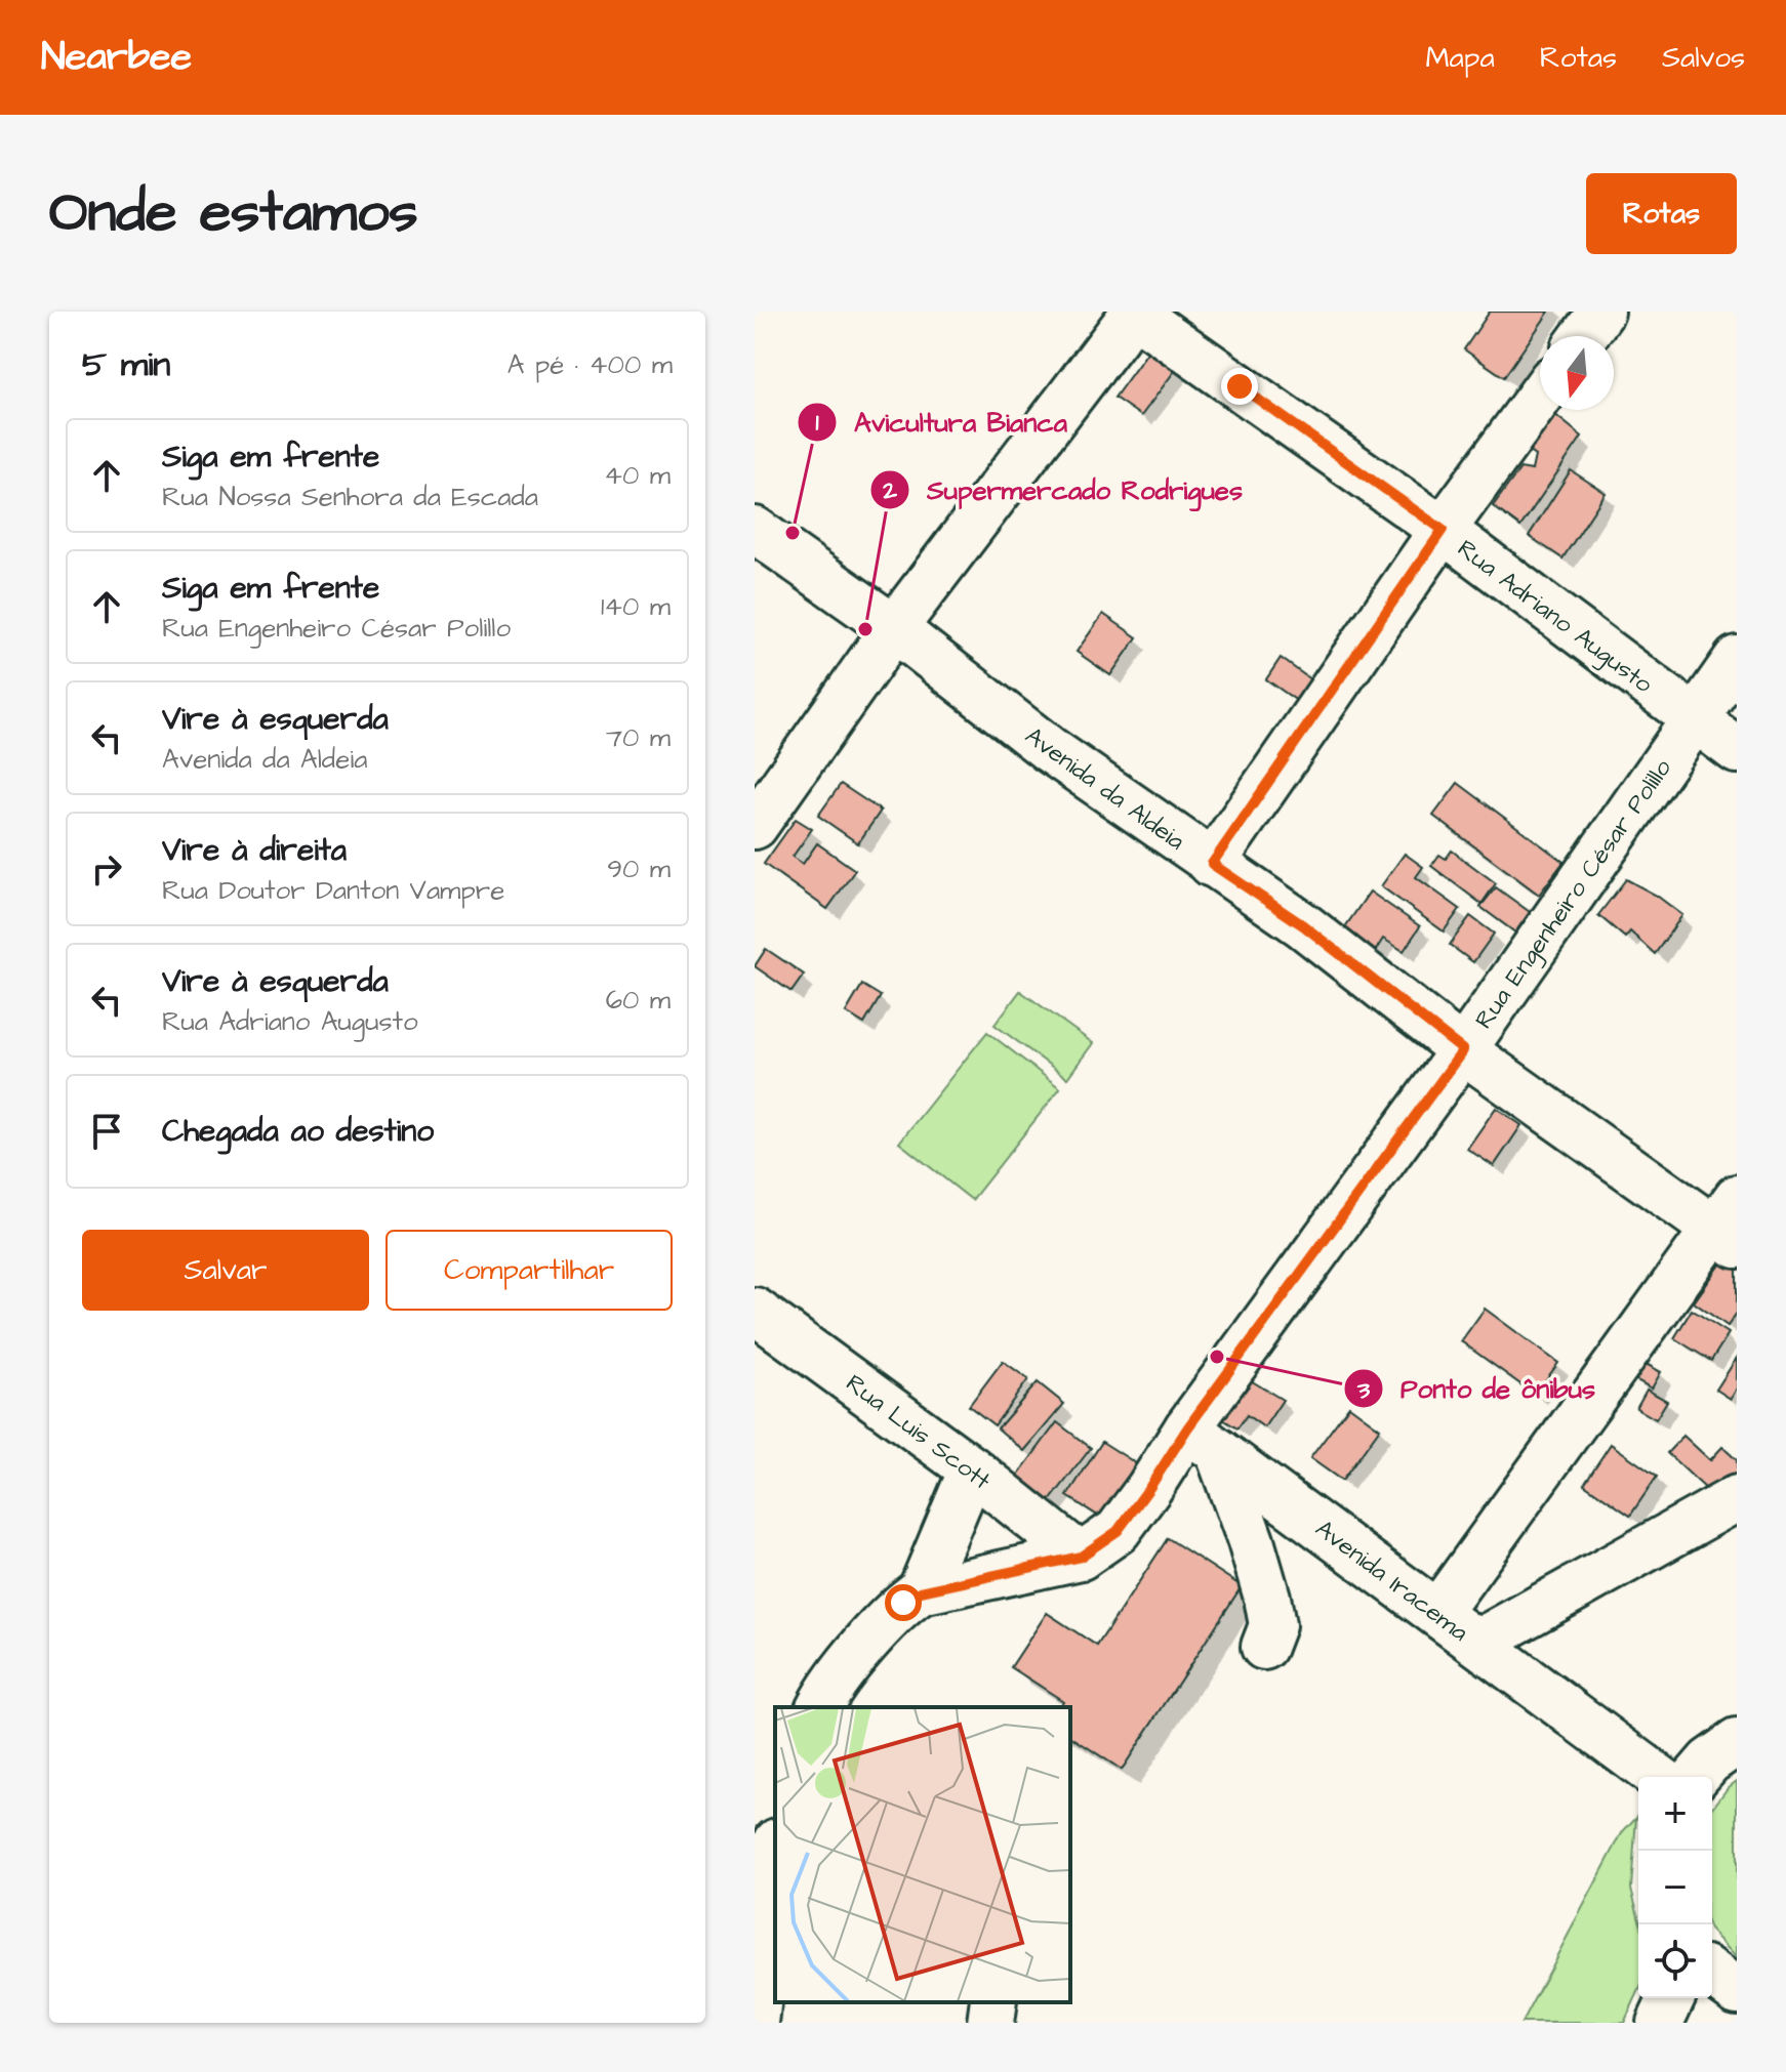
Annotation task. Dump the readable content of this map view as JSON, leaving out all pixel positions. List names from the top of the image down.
{
  "streets": {
    "street": [
      "Rua Adriano Augusto",
      "Avenida da Aldeia",
      "Rua Engenheiro César Polillo",
      "Rua Luis Scott",
      "Avenida Iracema"
    ]
  },
  "crossings": [
    ["Rua Adriano Augusto", "Rua Engenheiro César Polillo"],
    ["Avenida da Aldeia", "Rua Engenheiro César Polillo"],
    ["Rua Engenheiro César Polillo", "Rua Luis Scott"],
    ["Rua Engenheiro César Polillo", "Avenida Iracema"]
  ],
  "places": ["Avicultura Bianca", "Supermercado Rodrigues", "Ponto de ônibus"],
  "north": "bottom",
  "page": {
    "header": "Nearbee",
    "nav": ["Mapa", "Rotas", "Salvos"],
    "title": "Onde estamos",
    "buttons": [
      "Rotas",
      ["Salvar", "Compartilhar"]
    ],
    "heading": ["5 min", "A pé · 400 m"],
    "list": [
      ["Siga em frente", "Rua Nossa Senhora da Escada", "40 m"],
      ["Siga em frente", "Rua Engenheiro César Polillo", "140 m"],
      ["Vire à esquerda", "Avenida da Aldeia", "70 m"],
      ["Vire à direita", "Rua Doutor Danton Vampre", "90 m"],
      ["Vire à esquerda", "Rua Adriano Augusto", "60 m"],
      "Chegada ao destino"
    ],
    "map_buttons": ["+", "−"]
  }
}
